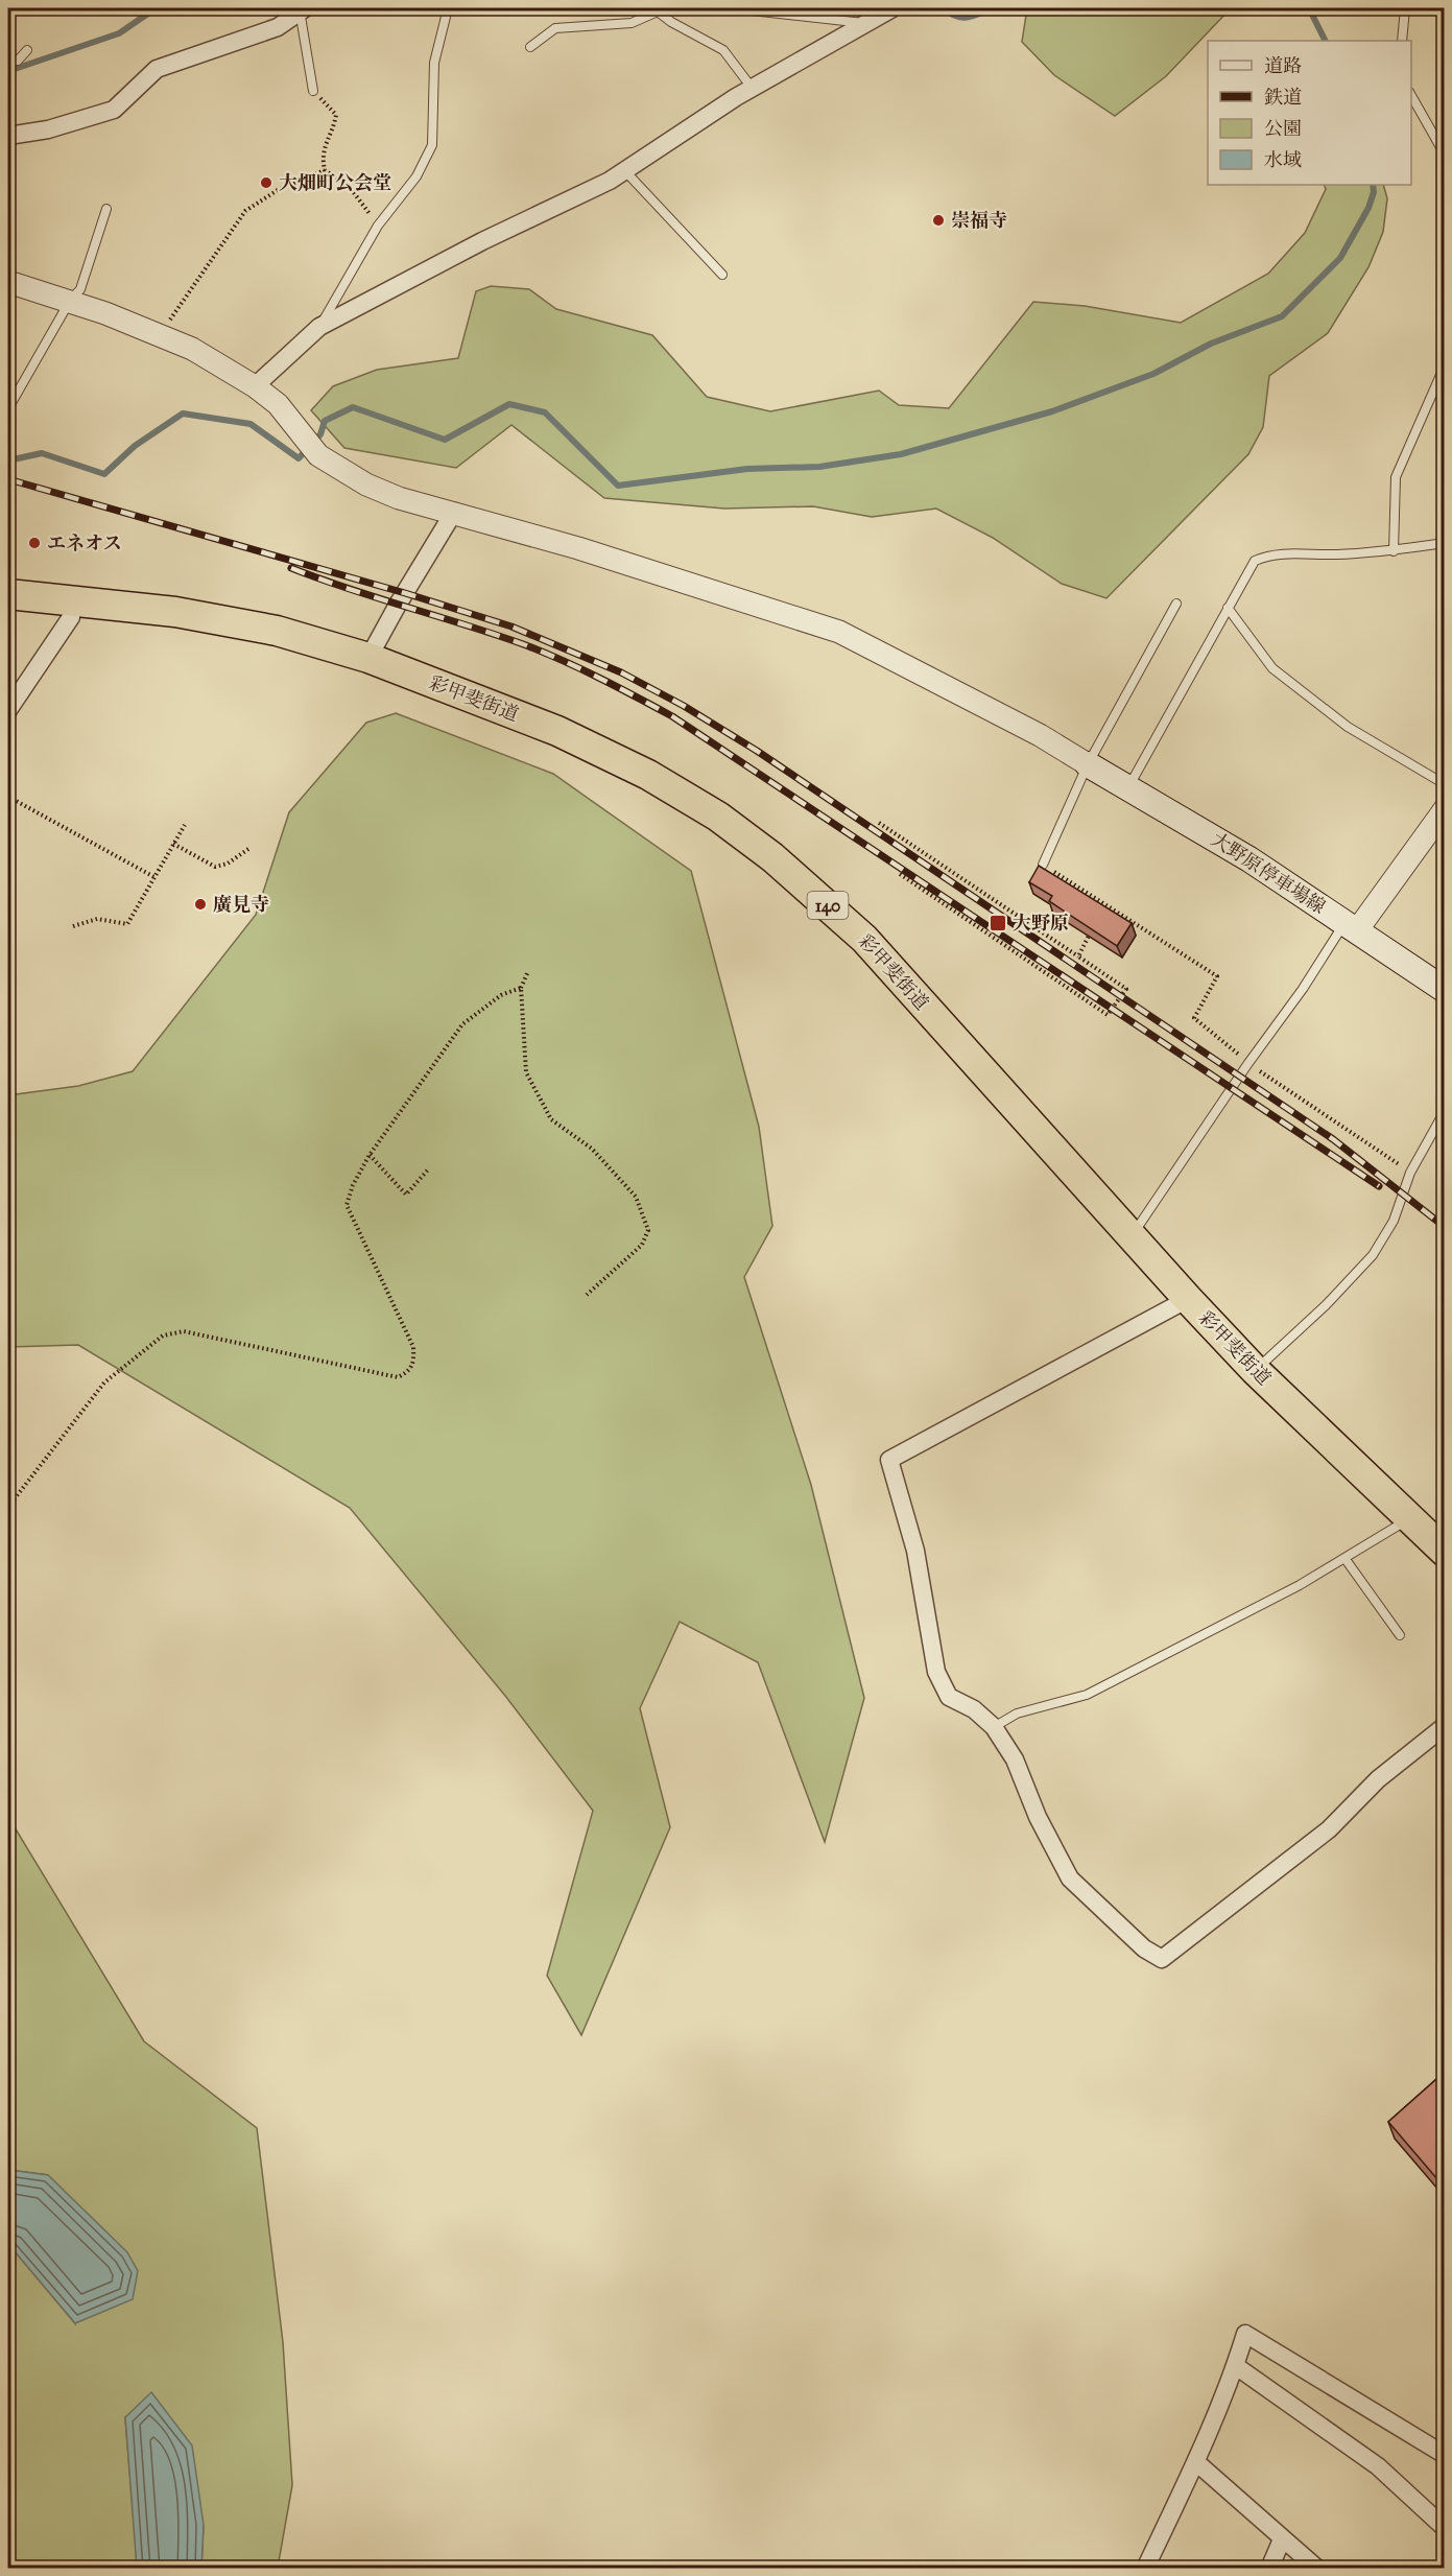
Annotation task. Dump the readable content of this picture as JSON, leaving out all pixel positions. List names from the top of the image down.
{
  "streets": {
    "highway": ["彩甲斐街道", "140"],
    "main road": ["大野原停車場線"]
  },
  "places": {
    "other": [
      "大畑町公会堂",
      "崇福寺",
      "エネオス",
      "廣見寺"
    ],
    "transit": ["大野原"]
  },
  "legend": [
    "道路",
    "鉄道",
    "公園",
    "水域"
  ]
}
